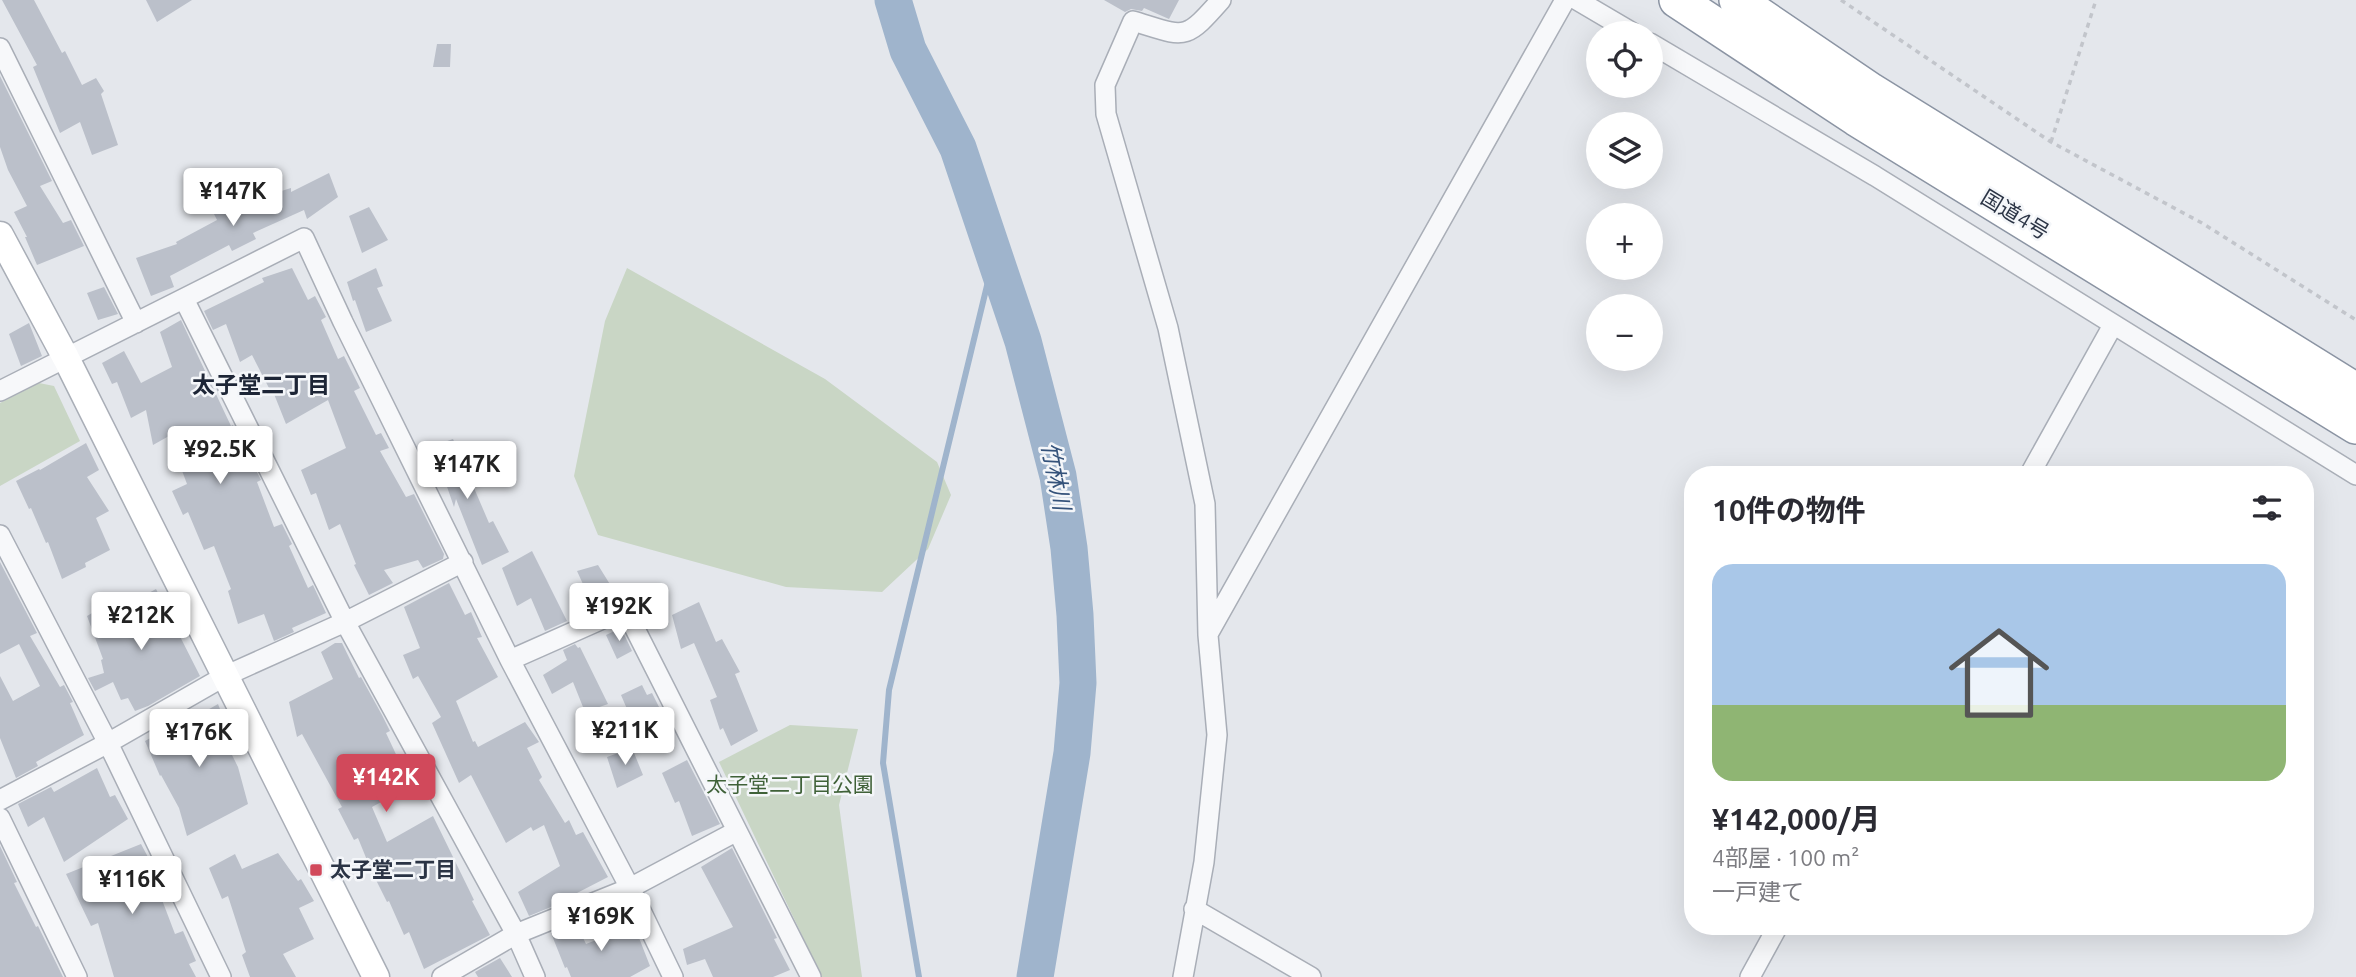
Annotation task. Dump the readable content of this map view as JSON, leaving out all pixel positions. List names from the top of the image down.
{
  "streets": {
    "highway": ["国道4号"]
  },
  "districts": ["太子堂二丁目"],
  "water": ["竹林川"],
  "parks": ["太子堂二丁目公園"],
  "places": {
    "transit": ["太子堂二丁目"]
  },
  "page": {
    "map_buttons": ["+", "−"],
    "price": [
      "¥147K",
      "¥92.5K",
      "¥147K",
      "¥192K",
      "¥212K",
      "¥211K",
      "¥176K",
      "¥142K",
      "¥116K",
      "¥169K"
    ],
    "heading": "10件の物件",
    "list": [
      {
        "name": "¥142,000/月",
        "note": "4部屋 · 100 m² · 一戸建て"
      }
    ]
  }
}
